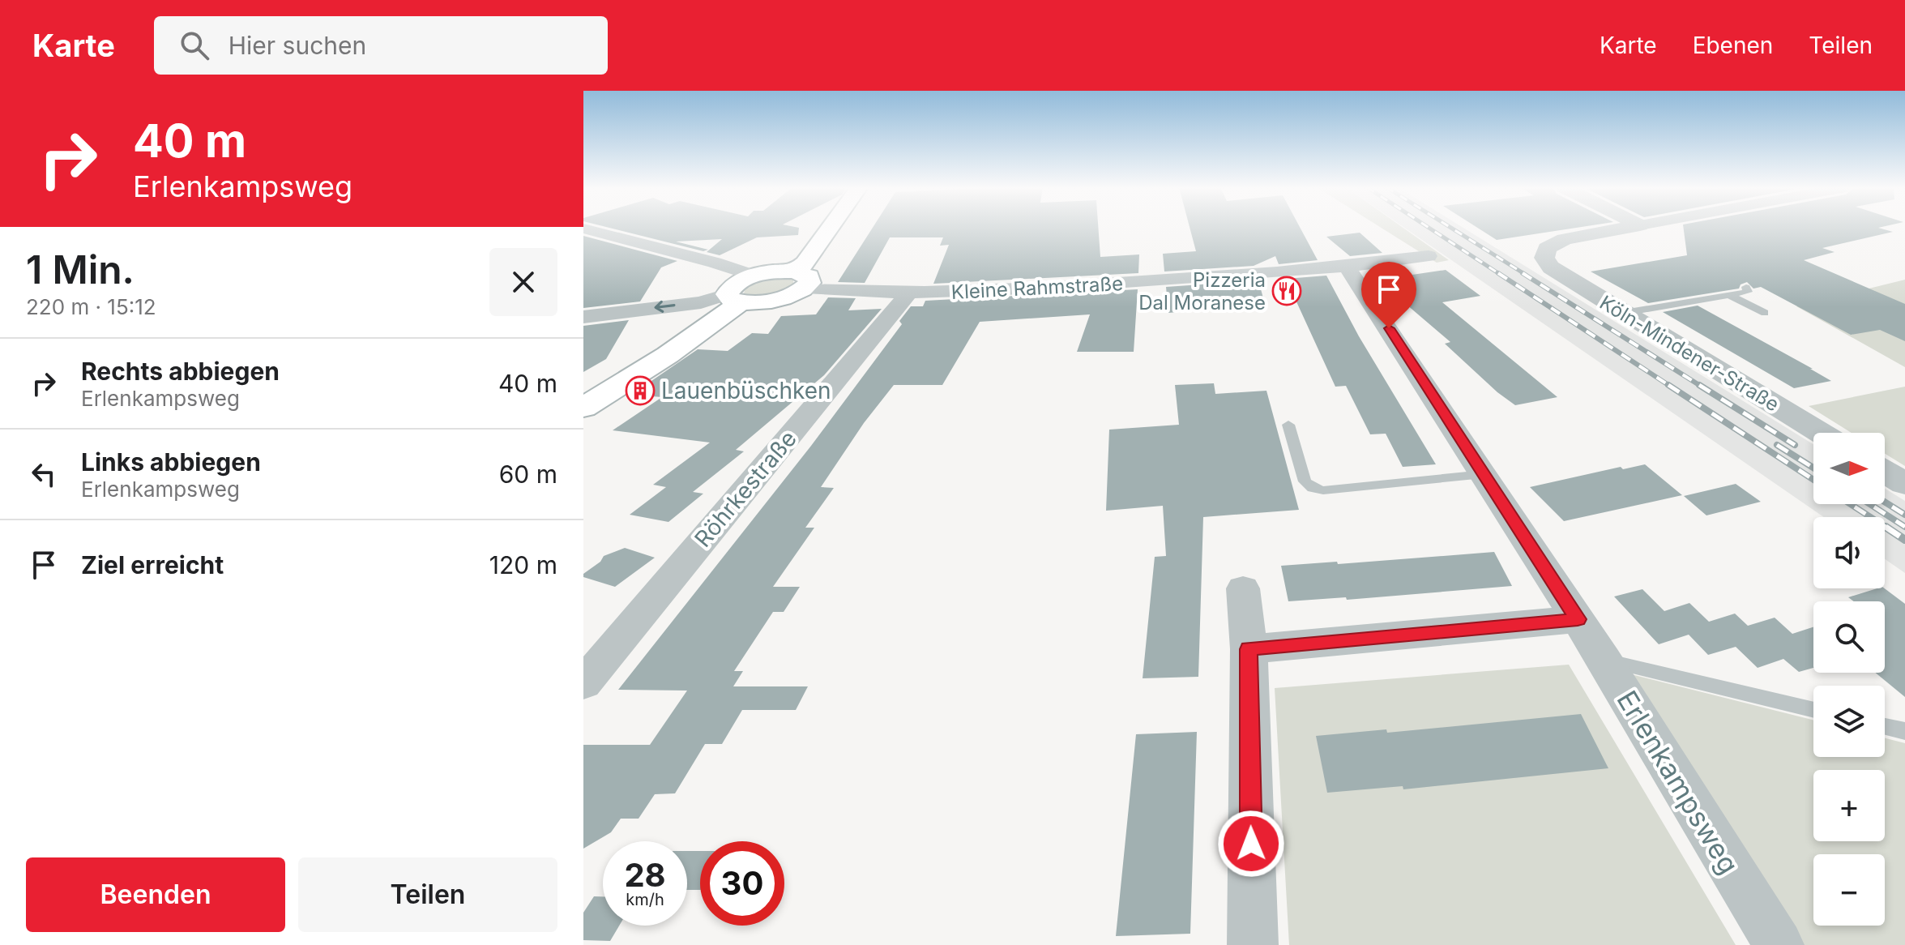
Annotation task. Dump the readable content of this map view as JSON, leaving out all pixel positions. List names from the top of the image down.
{
  "streets": {
    "street": [
      "Kleine Rahmstraße",
      "Köln-Mindener-Straße",
      "Röhrkestraße",
      "Erlenkampsweg"
    ]
  },
  "crossings": [
    ["Kleine Rahmstraße", "Röhrkestraße"],
    ["Kleine Rahmstraße", "Erlenkampsweg"]
  ],
  "places": {
    "restaurant": ["Pizzeria Dal Moranese"],
    "building": ["Lauenbüschken"]
  },
  "north": "right",
  "page": {
    "header": "Karte",
    "search": "Hier suchen",
    "nav": ["Karte", "Ebenen", "Teilen"],
    "turn": ["40 m", "Erlenkampsweg"],
    "heading": ["1 Min.", "220 m · 15:12"],
    "list": [
      {
        "name": "Rechts abbiegen",
        "note": "Erlenkampsweg",
        "value": "40 m"
      },
      {
        "name": "Links abbiegen",
        "note": "Erlenkampsweg",
        "value": "60 m"
      },
      {
        "name": "Ziel erreicht",
        "value": "120 m"
      }
    ],
    "map_buttons": ["+", "−"],
    "speed": "28 km/h",
    "limit": "30",
    "buttons": ["Beenden", "Teilen"]
  }
}
